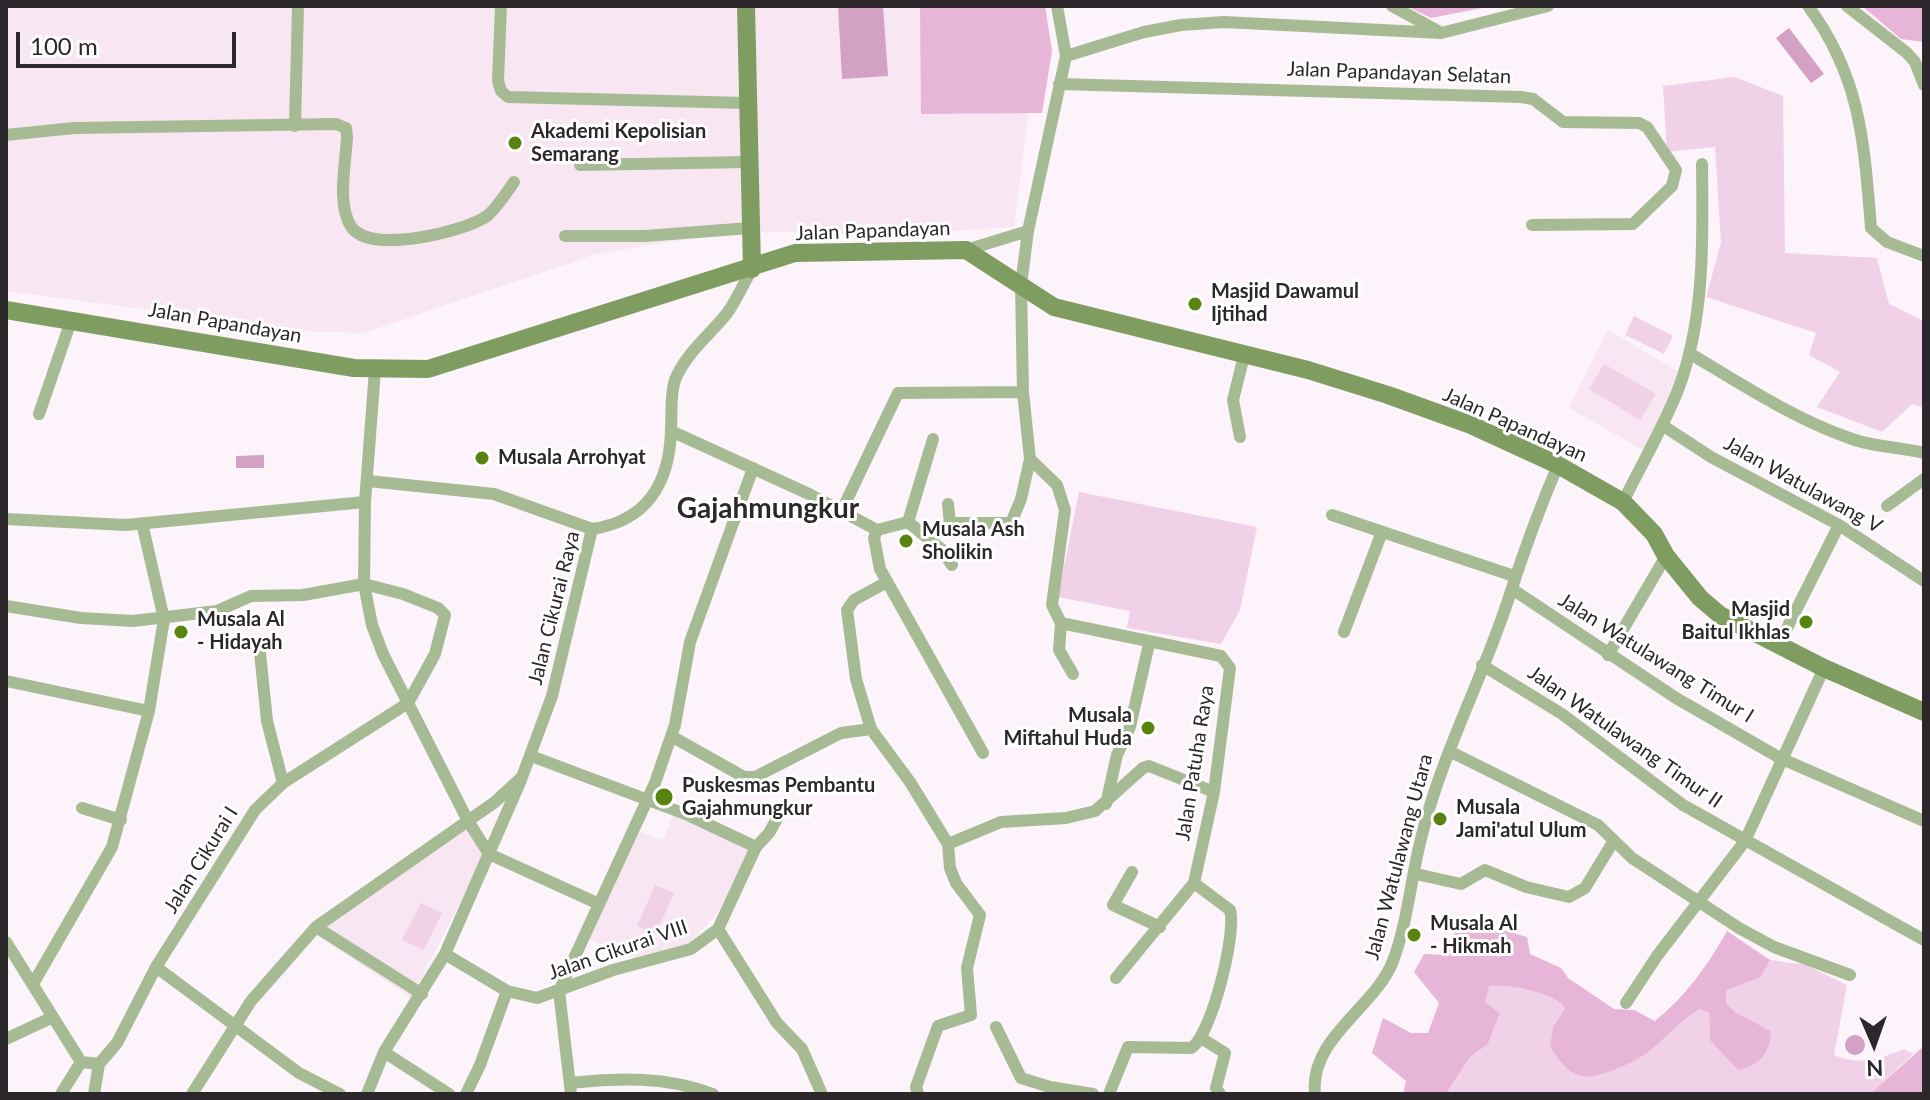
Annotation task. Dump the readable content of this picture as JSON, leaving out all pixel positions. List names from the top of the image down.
{
  "streets": {
    "main road": ["Jalan Papandayan"],
    "street": [
      "Jalan Papandayan Selatan",
      "Jalan Watulawang V",
      "Jalan Cikurai Raya",
      "Jalan Watulawang Timur I",
      "Jalan Watulawang Timur II",
      "Jalan Patuha Raya",
      "Jalan Watulawang Utara",
      "Jalan Cikurai I",
      "Jalan Cikurai VIII"
    ]
  },
  "crossings": [
    ["Jalan Papandayan", "Jalan Cikurai Raya"],
    ["Jalan Papandayan", "Jalan Watulawang Utara"],
    ["Jalan Cikurai Raya", "Jalan Cikurai VIII"],
    ["Jalan Watulawang Timur I", "Jalan Watulawang Utara"],
    ["Jalan Watulawang Timur II", "Jalan Watulawang Utara"]
  ],
  "districts": ["Gajahmungkur"],
  "places": [
    "Akademi Kepolisian Semarang",
    "Masjid Dawamul Ijtihad",
    "Musala Arrohyat",
    "Musala Ash Sholikin",
    "Masjid Baitul Ikhlas",
    "Musala Al - Hidayah",
    "Musala Miftahul Huda",
    "Puskesmas Pembantu Gajahmungkur",
    "Musala Jami'atul Ulum",
    "Musala Al - Hikmah"
  ],
  "scale_bar": "100 m",
  "north": "bottom"
}
